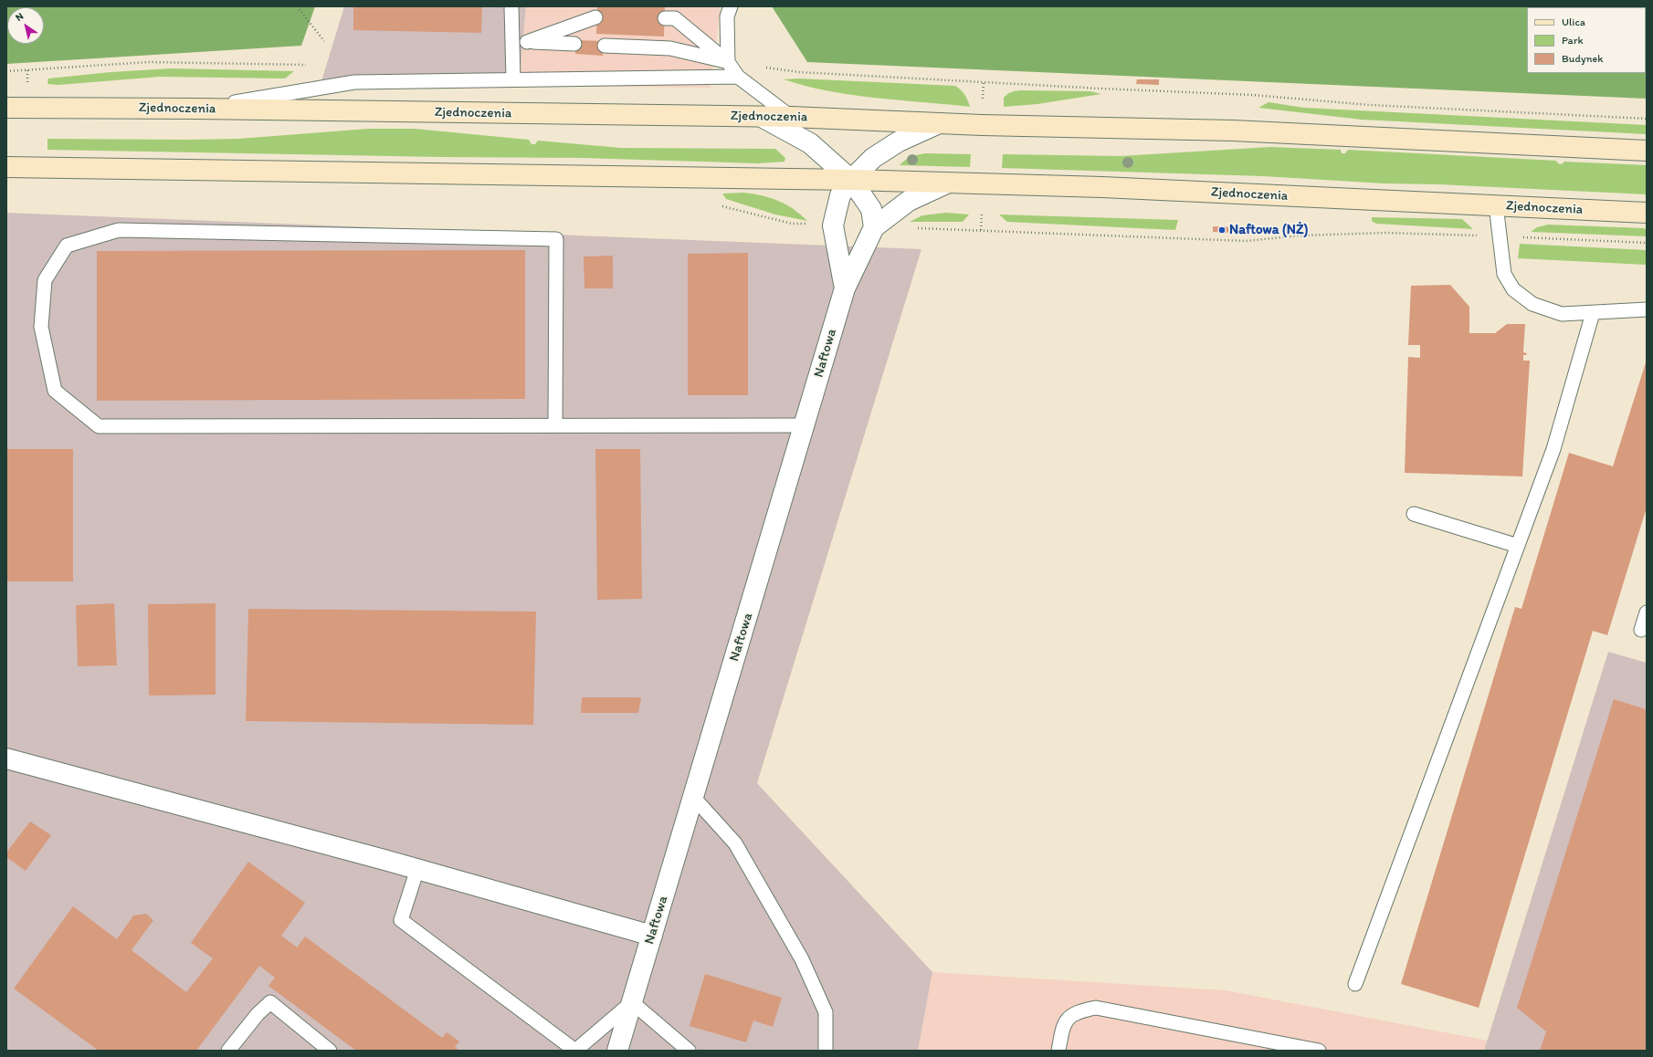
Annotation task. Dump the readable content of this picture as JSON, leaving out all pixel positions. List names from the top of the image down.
{
  "streets": {
    "main road": ["Zjednoczenia"],
    "street": ["Naftowa"]
  },
  "crossings": [
    ["Zjednoczenia", "Naftowa"]
  ],
  "places": ["Naftowa (NŻ)"],
  "legend": ["Ulica", "Park", "Budynek"],
  "north": "top left"
}
